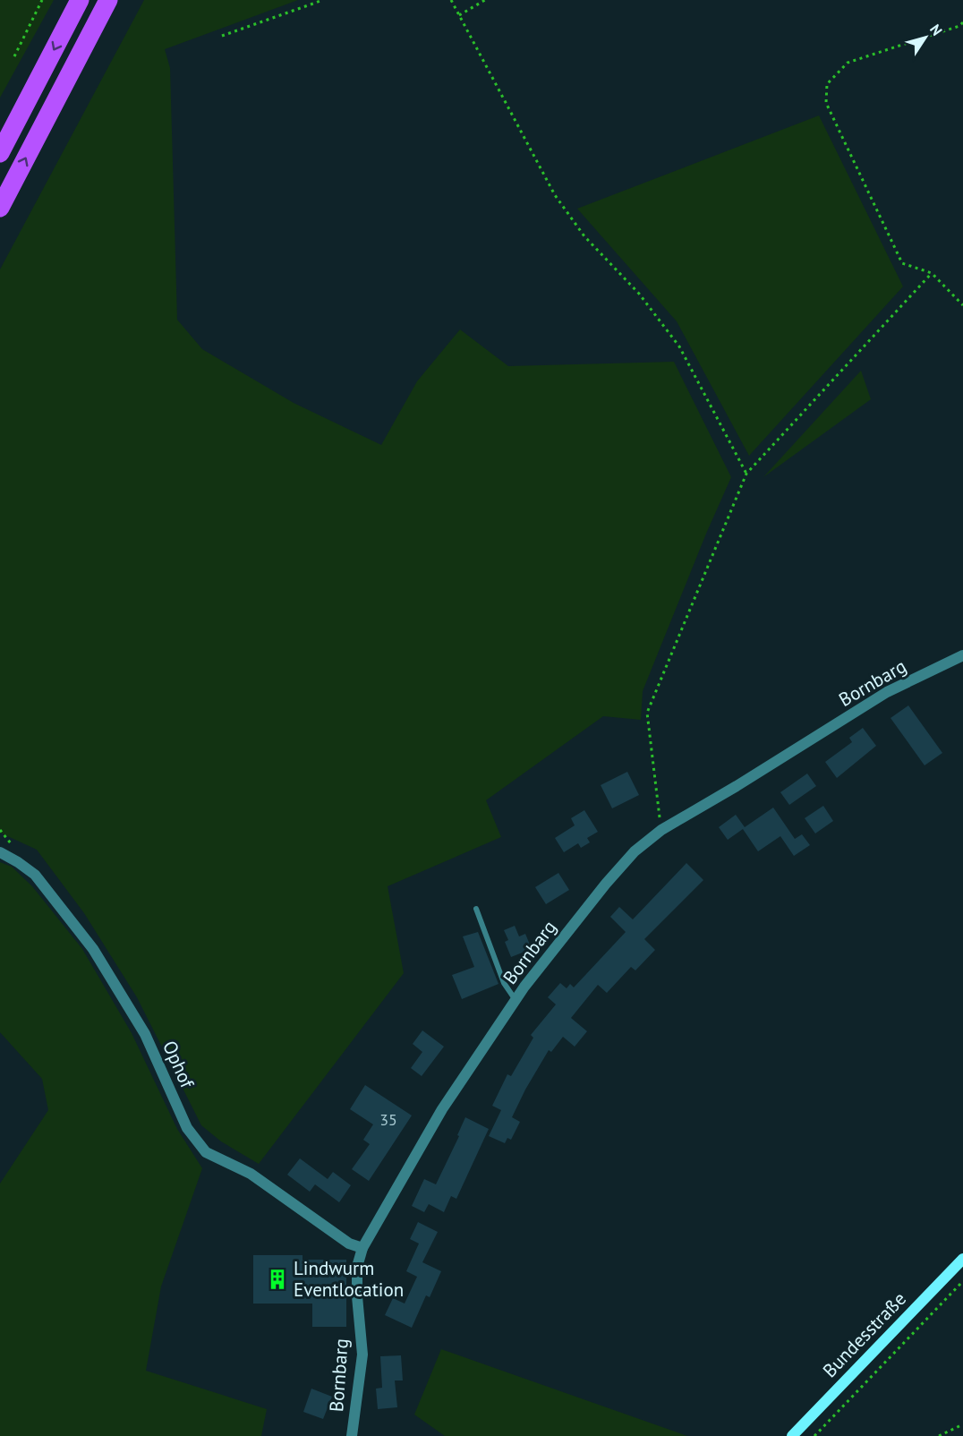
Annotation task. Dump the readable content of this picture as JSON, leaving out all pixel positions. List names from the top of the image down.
{
  "streets": {
    "street": ["Bornbarg", "Ophof", "Bundesstraße"]
  },
  "crossings": [
    ["Bornbarg", "Ophof"]
  ],
  "places": {
    "building": ["Lindwurm Eventlocation"]
  },
  "house_numbers": ["35"],
  "north": "top right"
}
